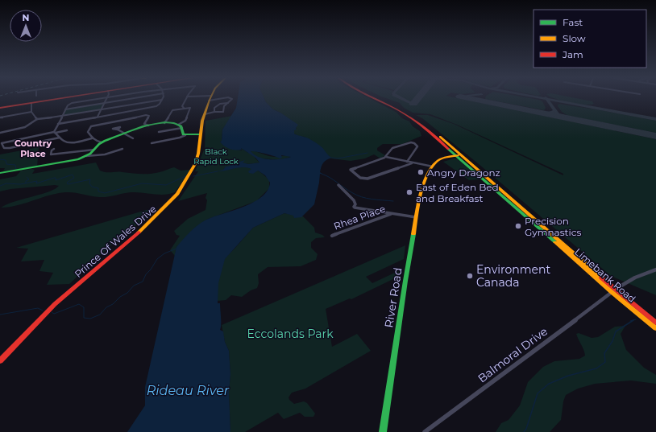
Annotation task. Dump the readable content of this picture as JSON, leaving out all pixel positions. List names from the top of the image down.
{
  "streets": {
    "main road": ["Prince Of Wales Drive", "Limebank Road", "River Road"],
    "street": ["Rhea Place", "Balmoral Drive"]
  },
  "crossings": [
    ["Limebank Road", "Balmoral Drive"]
  ],
  "districts": ["Country Place"],
  "water": ["Rideau River"],
  "parks": ["Black Rapid Lock", "Eccolands Park"],
  "places": [
    "Angry Dragonz",
    "East of Eden Bed and Breakfast",
    "Precision Gymnastics",
    "Environment Canada"
  ],
  "legend": ["Fast", "Slow", "Jam"],
  "north": "top"
}
